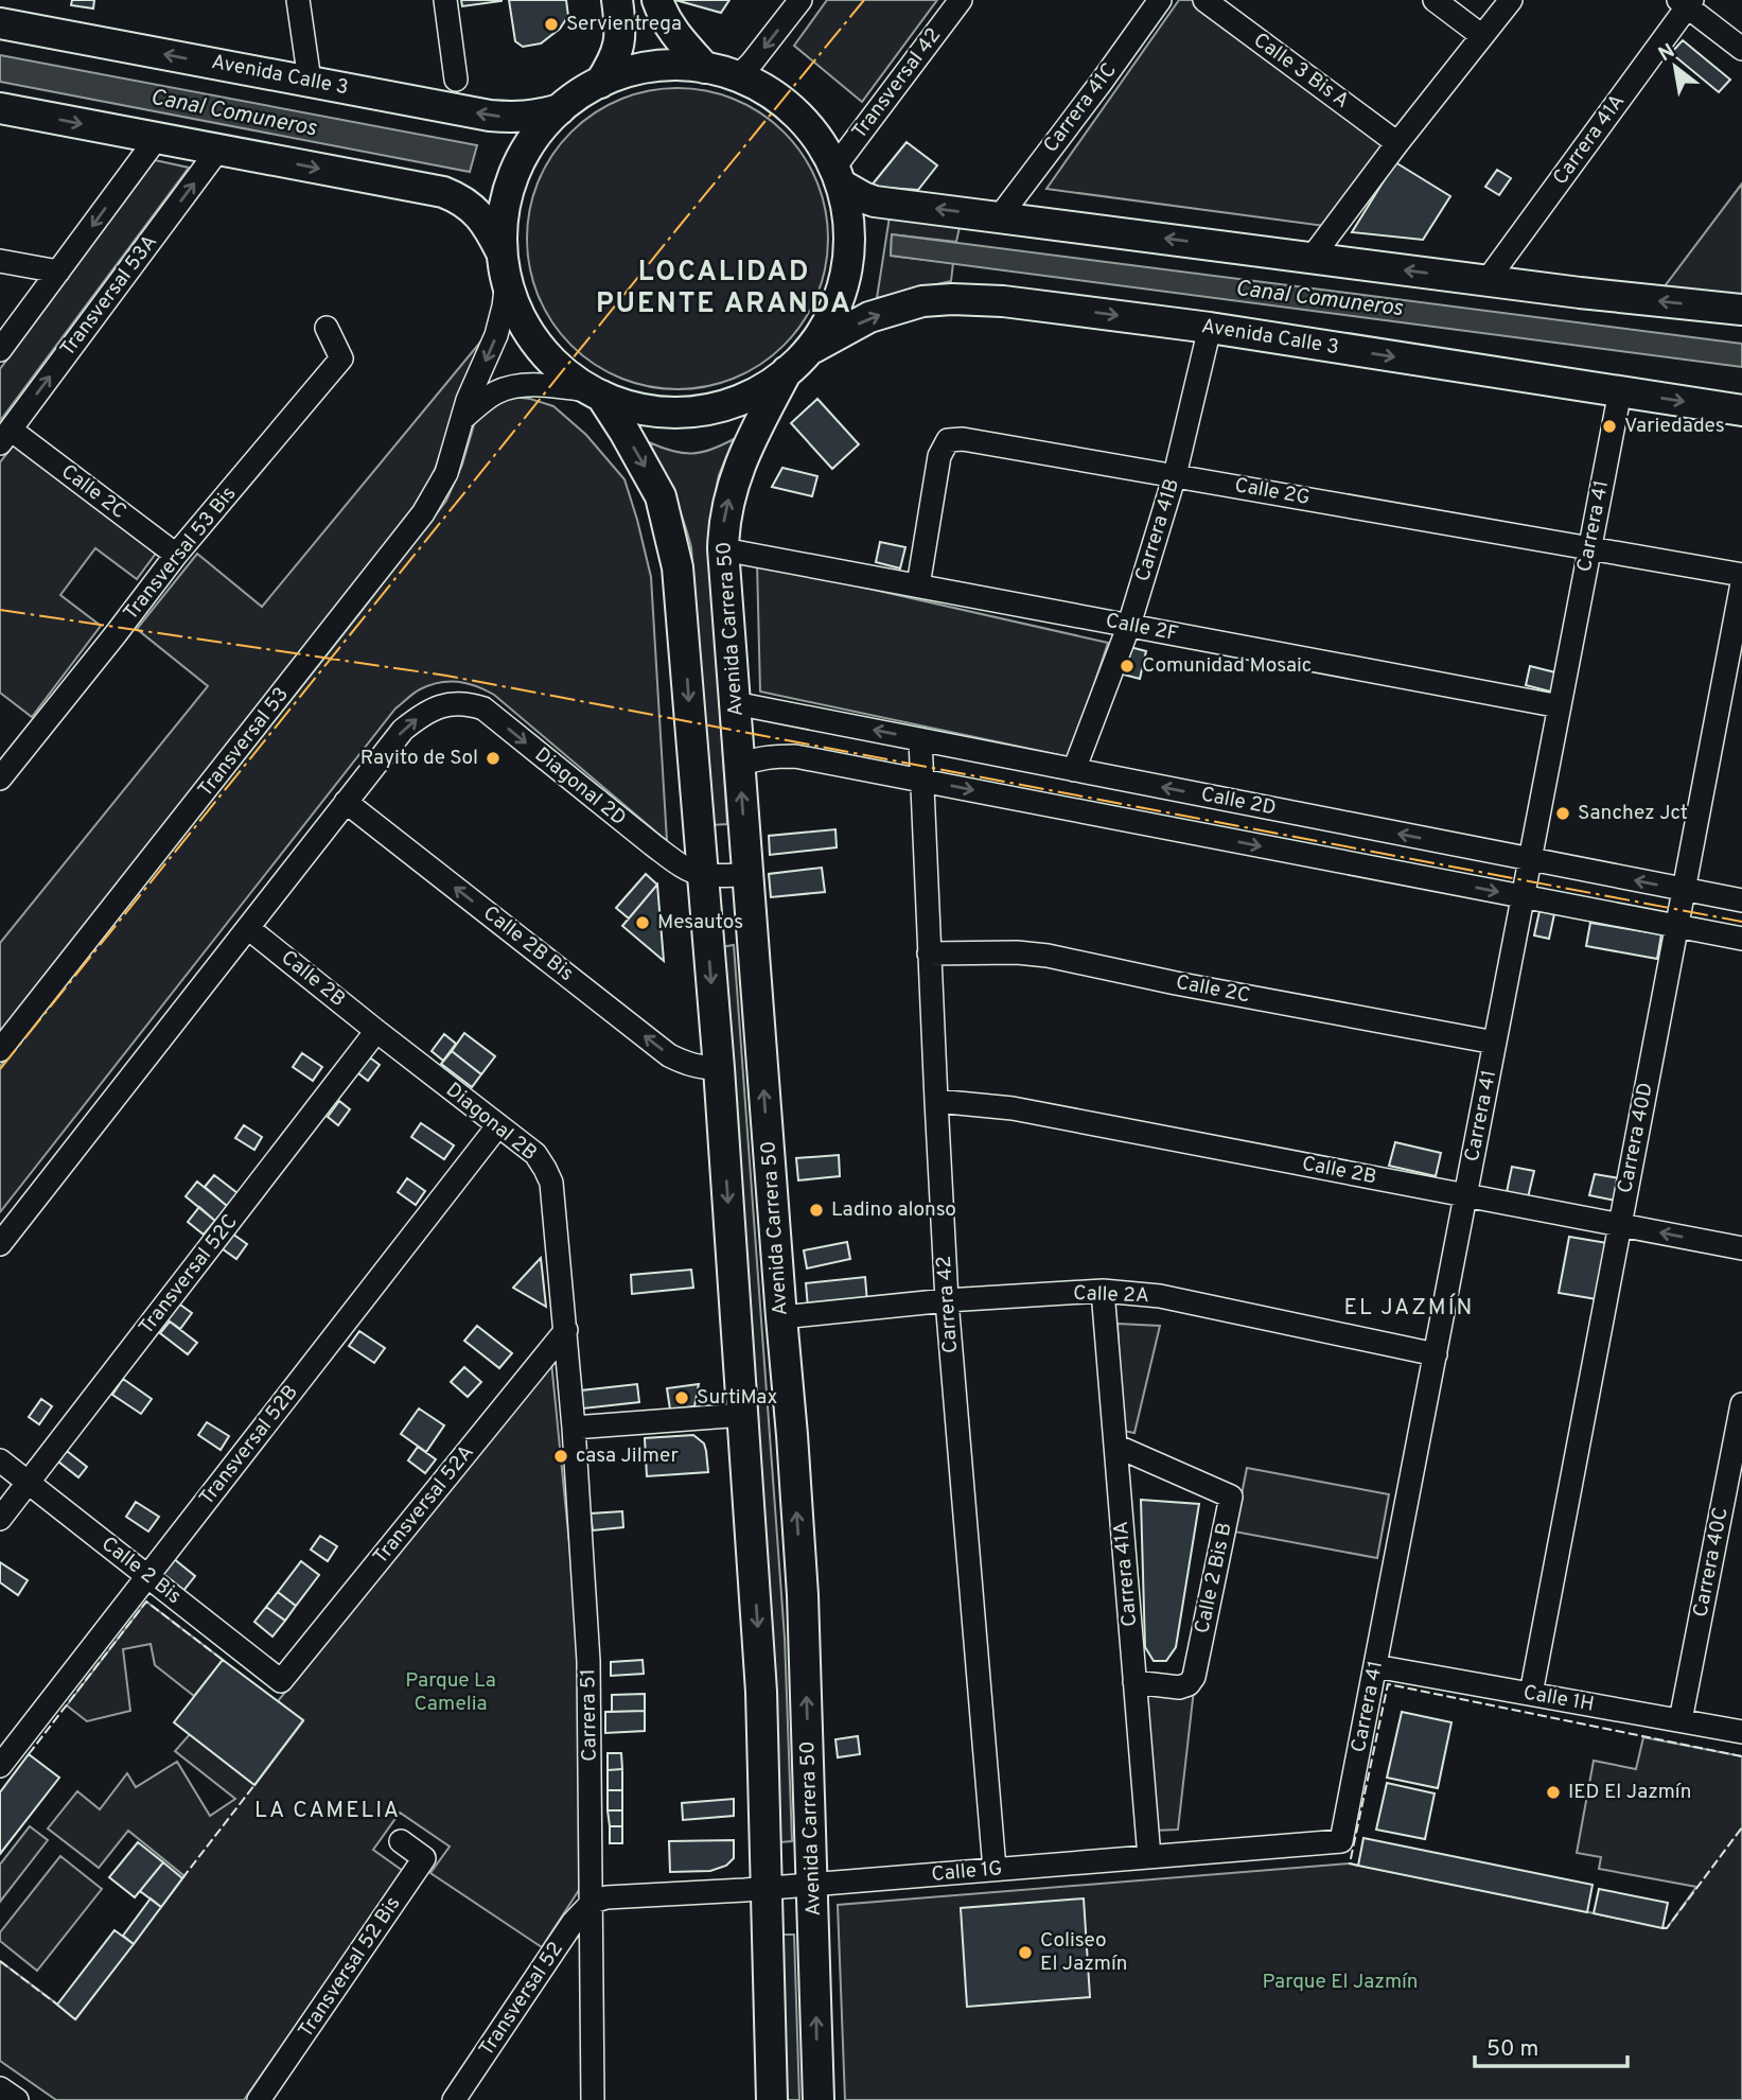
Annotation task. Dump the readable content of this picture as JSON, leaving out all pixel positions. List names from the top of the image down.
{
  "streets": {
    "main road": ["Avenida Calle 3", "Avenida Carrera 50"],
    "street": [
      "Calle 3 Bis A",
      "Transversal 42",
      "Carrera 41C",
      "Carrera 41A",
      "Transversal 53A",
      "Calle 2C",
      "Calle 2G",
      "Carrera 41",
      "Carrera 41B",
      "Transversal 53 Bis",
      "Calle 2F",
      "Transversal 53",
      "Diagonal 2D",
      "Calle 2D",
      "Calle 2B Bis",
      "Calle 2B",
      "Diagonal 2B",
      "Carrera 40D",
      "Transversal 52C",
      "Calle 2A",
      "Carrera 42",
      "Transversal 52B",
      "Transversal 52A",
      "Carrera 40C",
      "Calle 2 Bis",
      "Calle 2 Bis B",
      "Calle 1H",
      "Carrera 51",
      "Calle 1G",
      "Transversal 52 Bis",
      "Transversal 52"
    ]
  },
  "crossings": [
    ["Avenida Calle 3", "Carrera 41"],
    ["Avenida Calle 3", "Carrera 41B"],
    ["Avenida Calle 3", "Avenida Carrera 50"],
    ["Carrera 41A", "Calle 2A"],
    ["Carrera 41A", "Calle 2 Bis B"],
    ["Carrera 41A", "Calle 1G"],
    ["Transversal 53A", "Calle 2C"],
    ["Calle 2C", "Carrera 41"],
    ["Calle 2C", "Transversal 53 Bis"],
    ["Calle 2C", "Carrera 42"],
    ["Calle 2G", "Carrera 41"],
    ["Calle 2G", "Carrera 41B"],
    ["Calle 2G", "Calle 2F"],
    ["Carrera 41", "Calle 2F"],
    ["Carrera 41", "Calle 2D"],
    ["Carrera 41", "Calle 2B"],
    ["Carrera 41", "Calle 2A"],
    ["Carrera 41", "Calle 1H"],
    ["Carrera 41", "Calle 1G"],
    ["Carrera 41B", "Calle 2F"],
    ["Carrera 41B", "Calle 2D"],
    ["Calle 2F", "Avenida Carrera 50"],
    ["Avenida Carrera 50", "Calle 2D"],
    ["Avenida Carrera 50", "Calle 2A"],
    ["Avenida Carrera 50", "Calle 1G"],
    ["Diagonal 2D", "Calle 2B Bis"],
    ["Calle 2D", "Carrera 40D"],
    ["Calle 2D", "Carrera 42"],
    ["Calle 2B", "Diagonal 2B"],
    ["Calle 2B", "Carrera 40D"],
    ["Calle 2B", "Transversal 52C"],
    ["Calle 2B", "Carrera 42"],
    ["Diagonal 2B", "Transversal 52C"],
    ["Diagonal 2B", "Transversal 52B"],
    ["Diagonal 2B", "Transversal 52A"],
    ["Diagonal 2B", "Carrera 51"],
    ["Carrera 40D", "Calle 1H"],
    ["Transversal 52C", "Calle 2 Bis"],
    ["Calle 2A", "Carrera 42"],
    ["Carrera 42", "Calle 1G"],
    ["Transversal 52B", "Calle 2 Bis"],
    ["Transversal 52A", "Calle 2 Bis"],
    ["Transversal 52A", "Carrera 51"],
    ["Carrera 40C", "Calle 1H"],
    ["Carrera 51", "Calle 1G"],
    ["Carrera 51", "Transversal 52"],
    ["Calle 1G", "Transversal 52"]
  ],
  "one_way": ["Calle 2B Bis"],
  "districts": ["LOCALIDAD PUENTE ARANDA", "EL JAZMÍN", "LA CAMELIA"],
  "water": ["Canal Comuneros"],
  "parks": ["Parque La Camelia", "Parque El Jazmín"],
  "places": [
    "Servientrega",
    "Variedades",
    "Comunidad Mosaic",
    "Rayito de Sol",
    "Sanchez Jct",
    "Mesautos",
    "Ladino alonso",
    "SurtiMax",
    "casa Jilmer",
    "IED El Jazmín",
    "Coliseo El Jazmín"
  ],
  "scale_bar": "50 m",
  "north": "top left"
}
